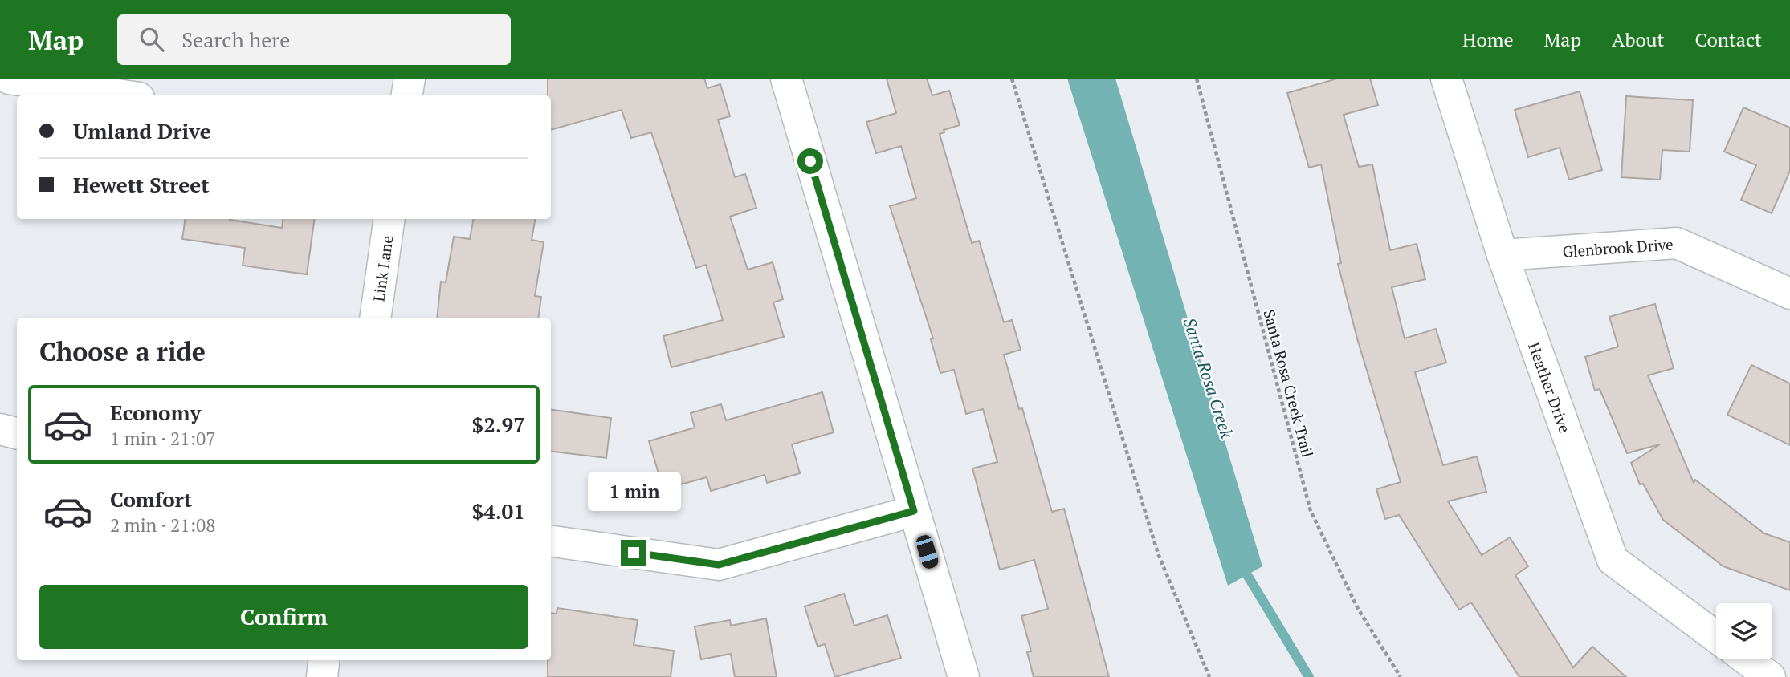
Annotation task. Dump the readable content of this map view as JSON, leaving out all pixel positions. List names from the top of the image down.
{
  "streets": {
    "street": ["Glenbrook Drive", "Link Lane", "Heather Drive"],
    "path": ["Santa Rosa Creek Trail"]
  },
  "crossings": [
    ["Glenbrook Drive", "Heather Drive"]
  ],
  "water": ["Santa Rosa Creek"],
  "page": {
    "header": "Map",
    "search": "Search here",
    "nav": [
      "Home",
      "Map",
      "About",
      "Contact"
    ],
    "banner": ["Umland Drive", "Hewett Street"],
    "heading": "Choose a ride",
    "list": [
      {
        "name": "Economy",
        "note": "1 min · 21:07",
        "value": "$2.97"
      },
      {
        "name": "Comfort",
        "note": "2 min · 21:08",
        "value": "$4.01"
      }
    ],
    "bubble": "1 min",
    "buttons": "Confirm"
  }
}
